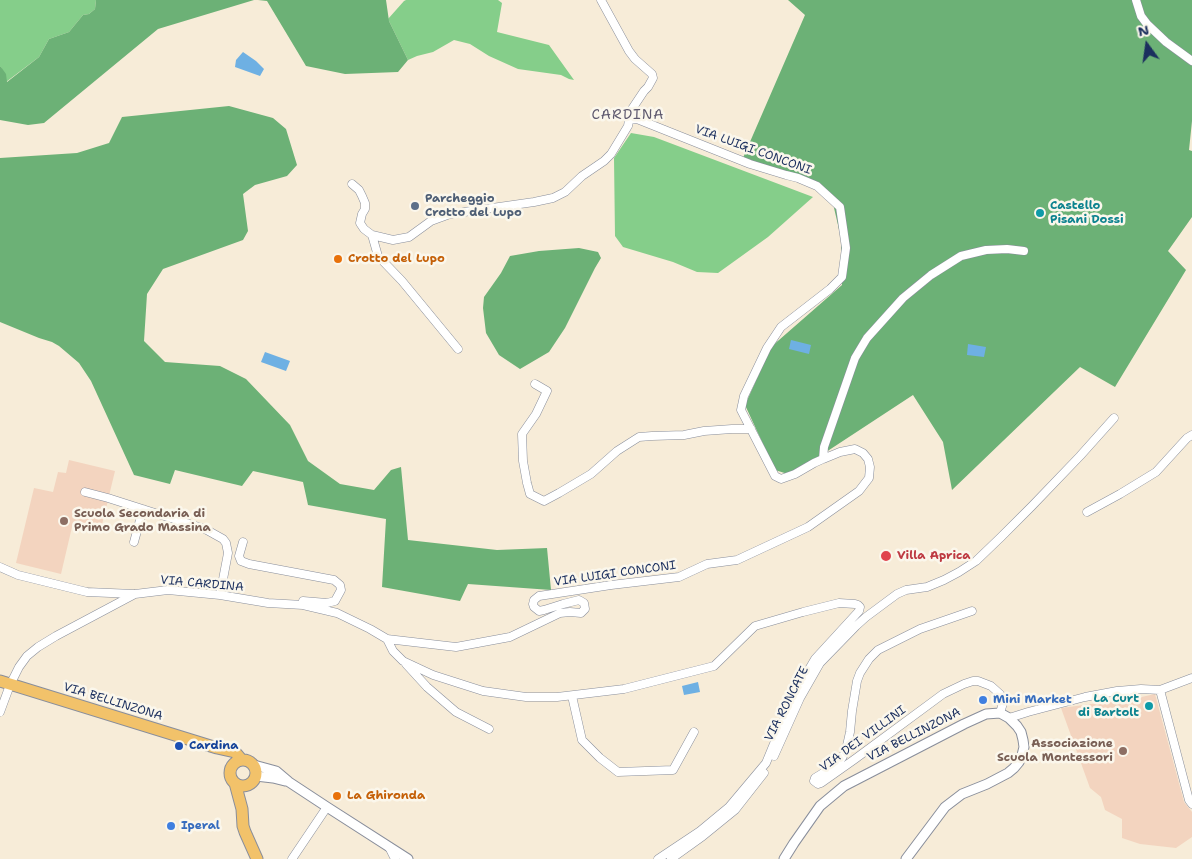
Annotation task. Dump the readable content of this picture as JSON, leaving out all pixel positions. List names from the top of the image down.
{
  "streets": {
    "main road": ["VIA BELLINZONA"],
    "street": [
      "VIA LUIGI CONCONI",
      "VIA CARDINA",
      "VIA RONCATE",
      "VIA DEI VILLINI"
    ]
  },
  "crossings": [
    ["VIA LUIGI CONCONI", "VIA CARDINA"],
    ["VIA CARDINA", "VIA BELLINZONA"],
    ["VIA BELLINZONA", "VIA DEI VILLINI"]
  ],
  "districts": ["CARDINA"],
  "places": [
    "Parcheggio Crotto del Lupo",
    "Castello Pisani Dossi",
    "Crotto del Lupo",
    "Scuola Secondaria di Primo Grado Massina",
    "Villa Aprica",
    "Mini Market",
    "La Curt di Bartolt",
    "Cardina",
    "Associazione Scuola Montessori",
    "La Ghironda",
    "Iperal"
  ],
  "north": "top"
}
